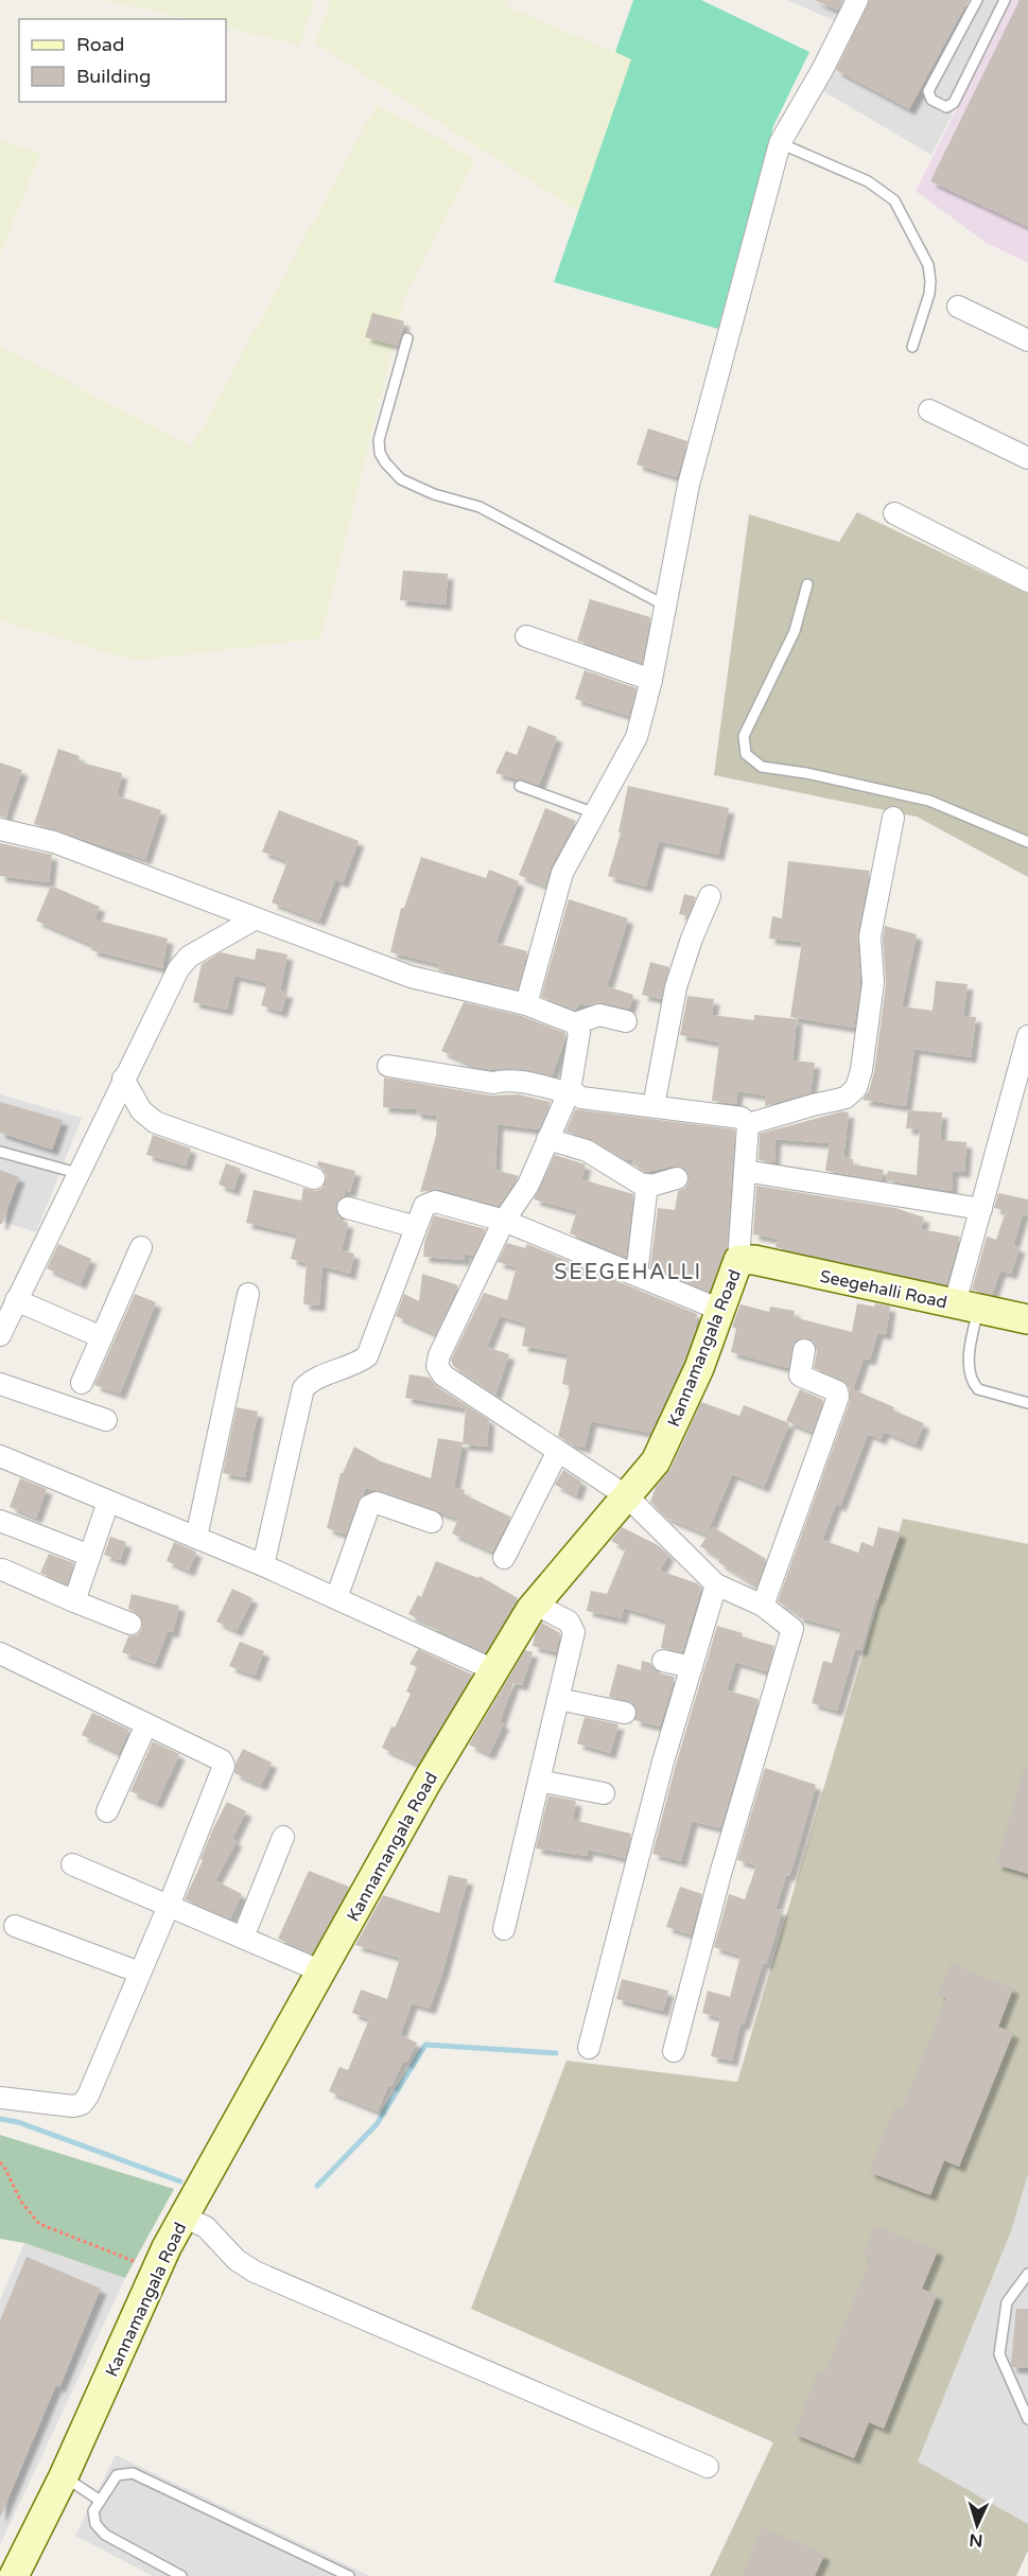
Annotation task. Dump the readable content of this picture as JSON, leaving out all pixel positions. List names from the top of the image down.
{
  "streets": {
    "main road": ["Seegehalli Road", "Kannamangala Road"]
  },
  "crossings": [
    ["Seegehalli Road", "Kannamangala Road"]
  ],
  "districts": ["SEEGEHALLI"],
  "legend": ["Road", "Building"],
  "north": "bottom"
}
